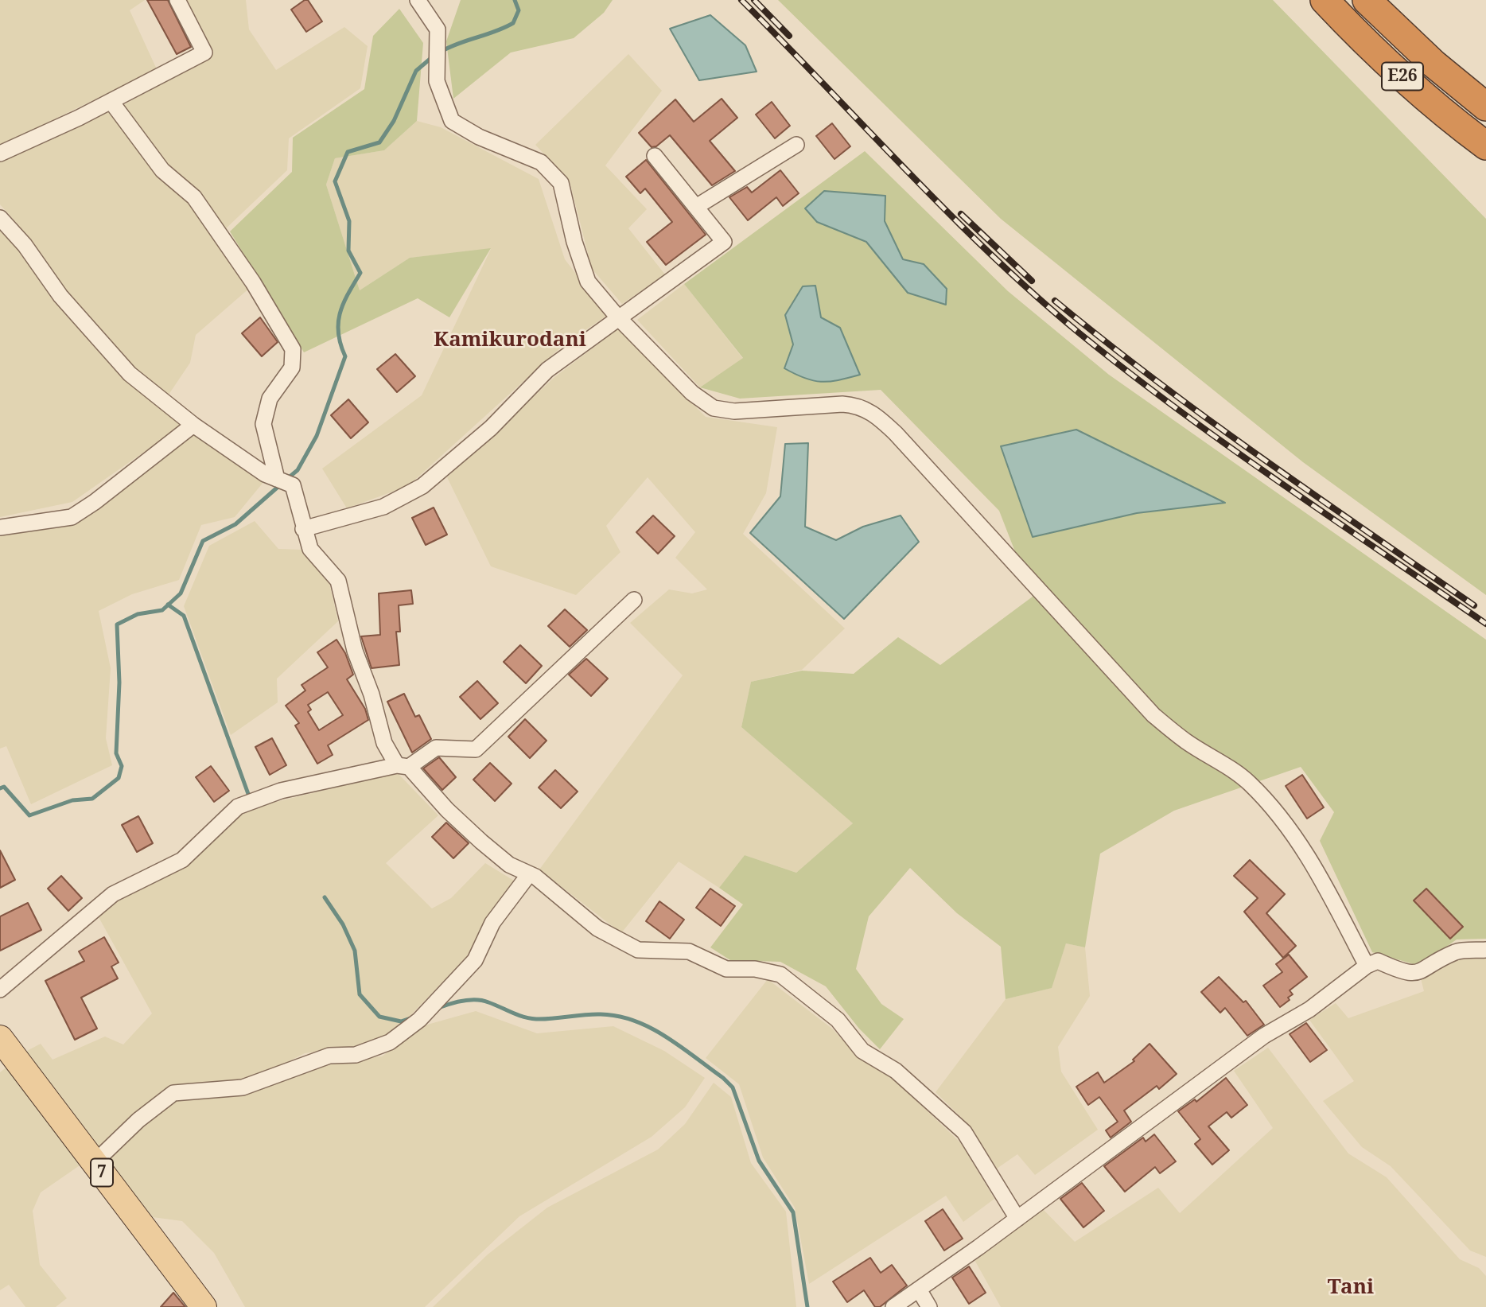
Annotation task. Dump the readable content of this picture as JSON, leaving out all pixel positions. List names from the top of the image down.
{
  "streets": {
    "highway": ["E26"],
    "main road": ["7"]
  },
  "districts": ["Kamikurodani", "Tani"]
}
